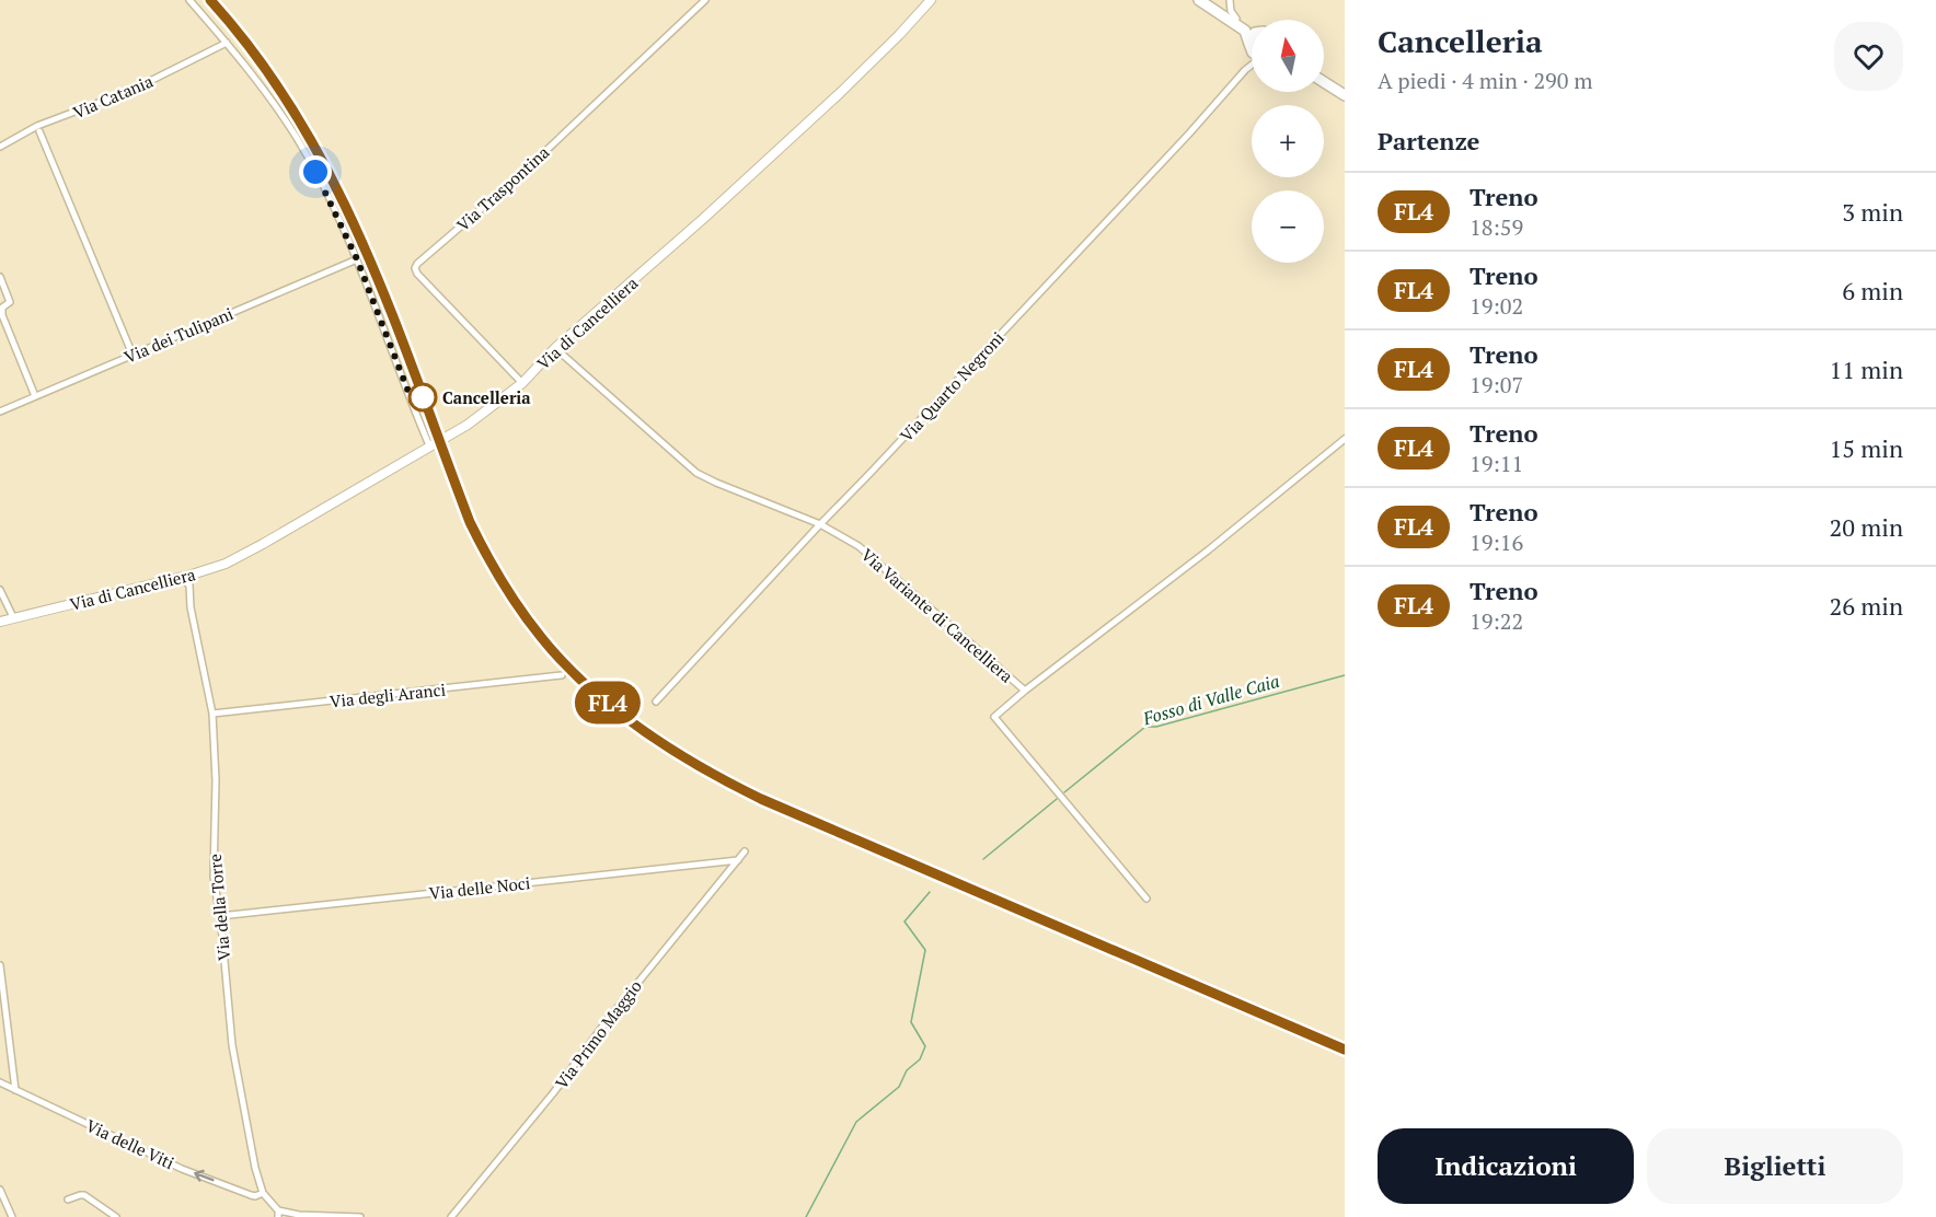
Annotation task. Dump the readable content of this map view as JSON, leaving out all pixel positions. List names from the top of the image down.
{
  "streets": {
    "street": [
      "Via Catania",
      "Via Traspontina",
      "Via di Cancelliera",
      "Via dei Tulipani",
      "Via Quarto Negroni",
      "Via Variante di Cancelliera",
      "Via degli Aranci",
      "Via delle Noci",
      "Via della Torre",
      "Via Primo Maggio",
      "Via delle Viti"
    ]
  },
  "crossings": [
    ["Via Traspontina", "Via di Cancelliera"],
    ["Via di Cancelliera", "Via Variante di Cancelliera"],
    ["Via di Cancelliera", "Via della Torre"],
    ["Via Quarto Negroni", "Via Variante di Cancelliera"],
    ["Via degli Aranci", "Via della Torre"],
    ["Via delle Noci", "Via della Torre"],
    ["Via delle Noci", "Via Primo Maggio"],
    ["Via della Torre", "Via delle Viti"]
  ],
  "one_way": ["Via delle Viti"],
  "water": ["Fosso di Valle Caia"],
  "places": ["Cancelleria"],
  "north": "top",
  "page": {
    "on_map": "FL4",
    "heading": [
      ["Cancelleria", "A piedi · 4 min · 290 m"],
      "Partenze"
    ],
    "map_buttons": ["+", "−"],
    "list": [
      {
        "mark": "FL4",
        "name": "Treno",
        "note": "18:59",
        "value": "3 min"
      },
      {
        "mark": "FL4",
        "name": "Treno",
        "note": "19:02",
        "value": "6 min"
      },
      {
        "mark": "FL4",
        "name": "Treno",
        "note": "19:07",
        "value": "11 min"
      },
      {
        "mark": "FL4",
        "name": "Treno",
        "note": "19:11",
        "value": "15 min"
      },
      {
        "mark": "FL4",
        "name": "Treno",
        "note": "19:16",
        "value": "20 min"
      },
      {
        "mark": "FL4",
        "name": "Treno",
        "note": "19:22",
        "value": "26 min"
      }
    ],
    "buttons": ["Indicazioni", "Biglietti"]
  }
}
